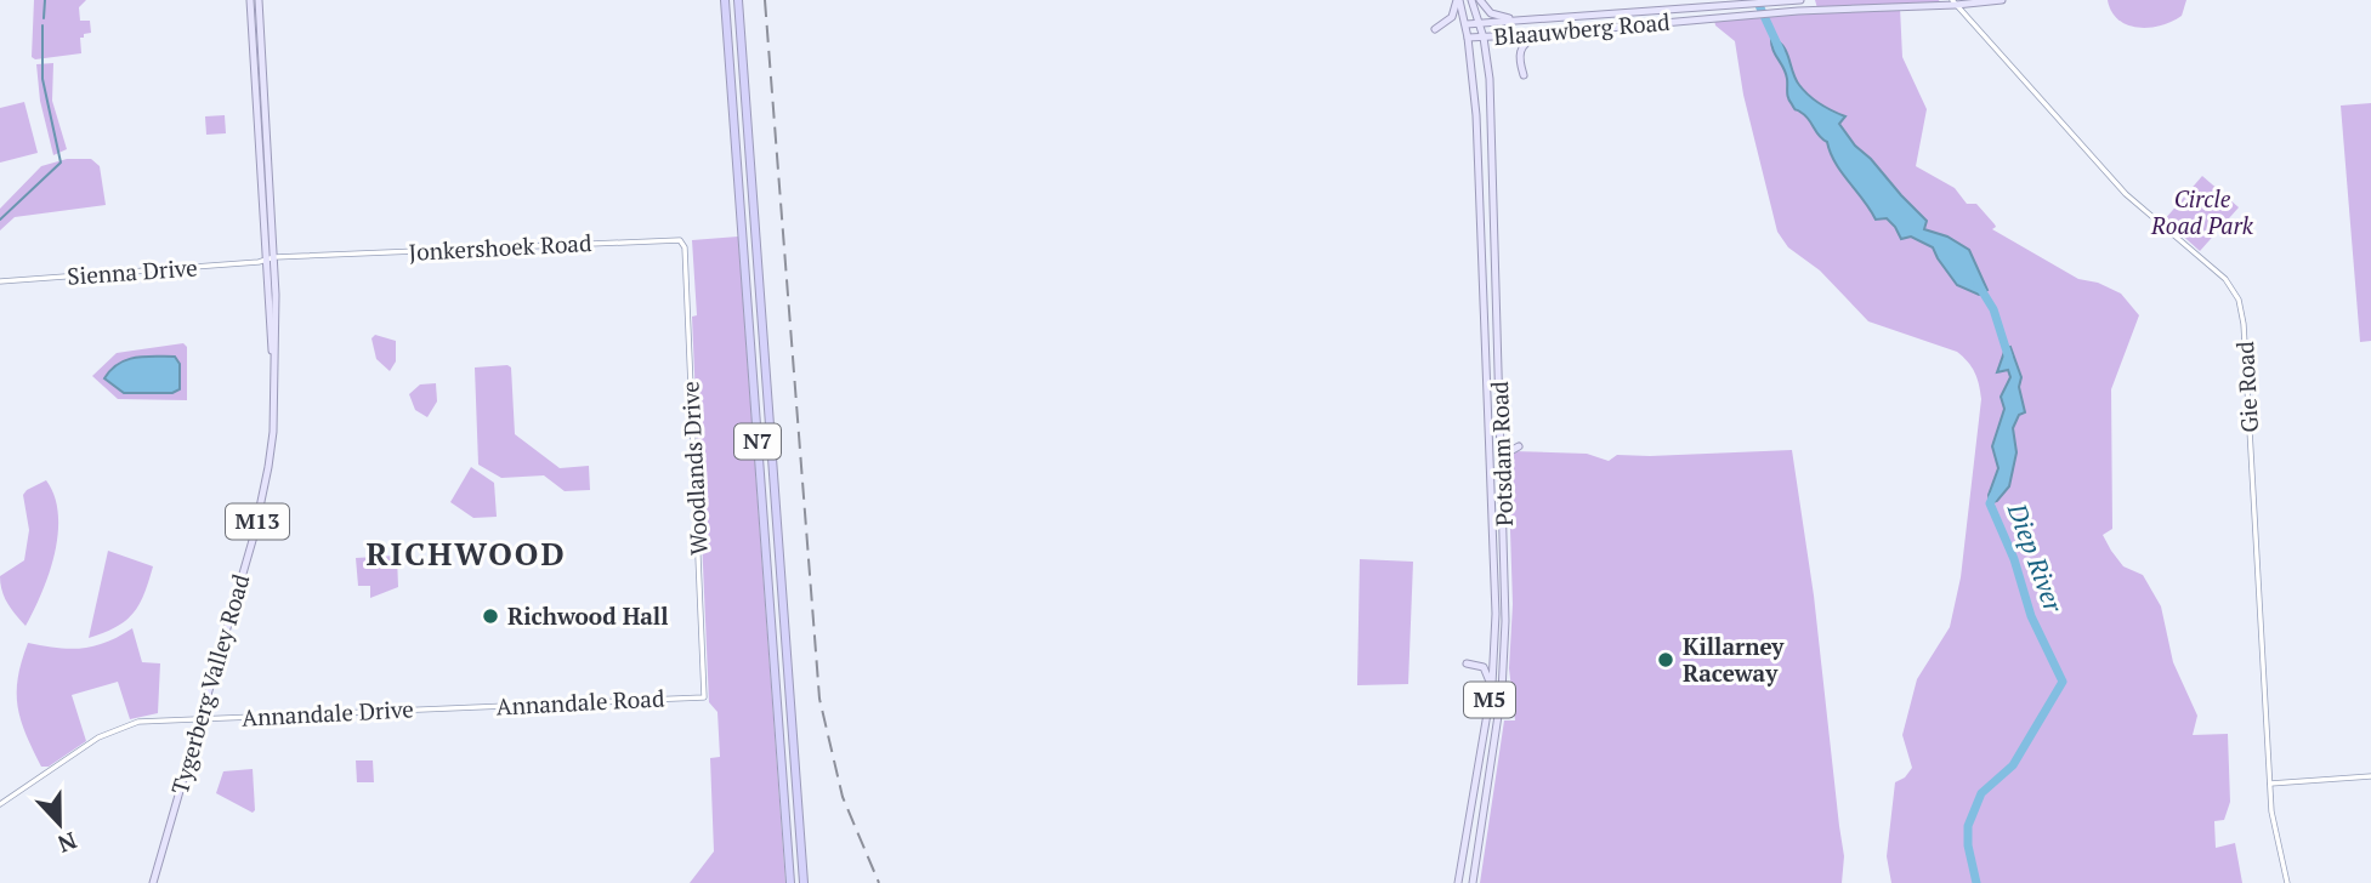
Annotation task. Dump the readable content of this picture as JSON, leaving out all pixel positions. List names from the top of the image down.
{
  "streets": {
    "highway": ["N7"],
    "main road": [
      "Blaauwberg Road",
      "Potsdam Road",
      "M13",
      "Tygerberg Valley Road",
      "M5"
    ],
    "street": [
      "Jonkershoek Road",
      "Sienna Drive",
      "Gie Road",
      "Woodlands Drive",
      "Annandale Road",
      "Annandale Drive"
    ]
  },
  "crossings": [
    ["Blaauwberg Road", "Gie Road"],
    ["Blaauwberg Road", "Potsdam Road"],
    ["Blaauwberg Road", "M5"],
    ["Jonkershoek Road", "Sienna Drive"],
    ["Jonkershoek Road", "Woodlands Drive"],
    ["Jonkershoek Road", "Tygerberg Valley Road"],
    ["Sienna Drive", "Tygerberg Valley Road"],
    ["Potsdam Road", "M5"],
    ["Woodlands Drive", "Annandale Road"],
    ["Tygerberg Valley Road", "Annandale Drive"],
    ["Annandale Road", "Annandale Drive"]
  ],
  "districts": ["RICHWOOD"],
  "water": ["Diep River"],
  "parks": ["Circle Road Park"],
  "places": ["Richwood Hall", "Killarney Raceway"],
  "north": "bottom"
}
